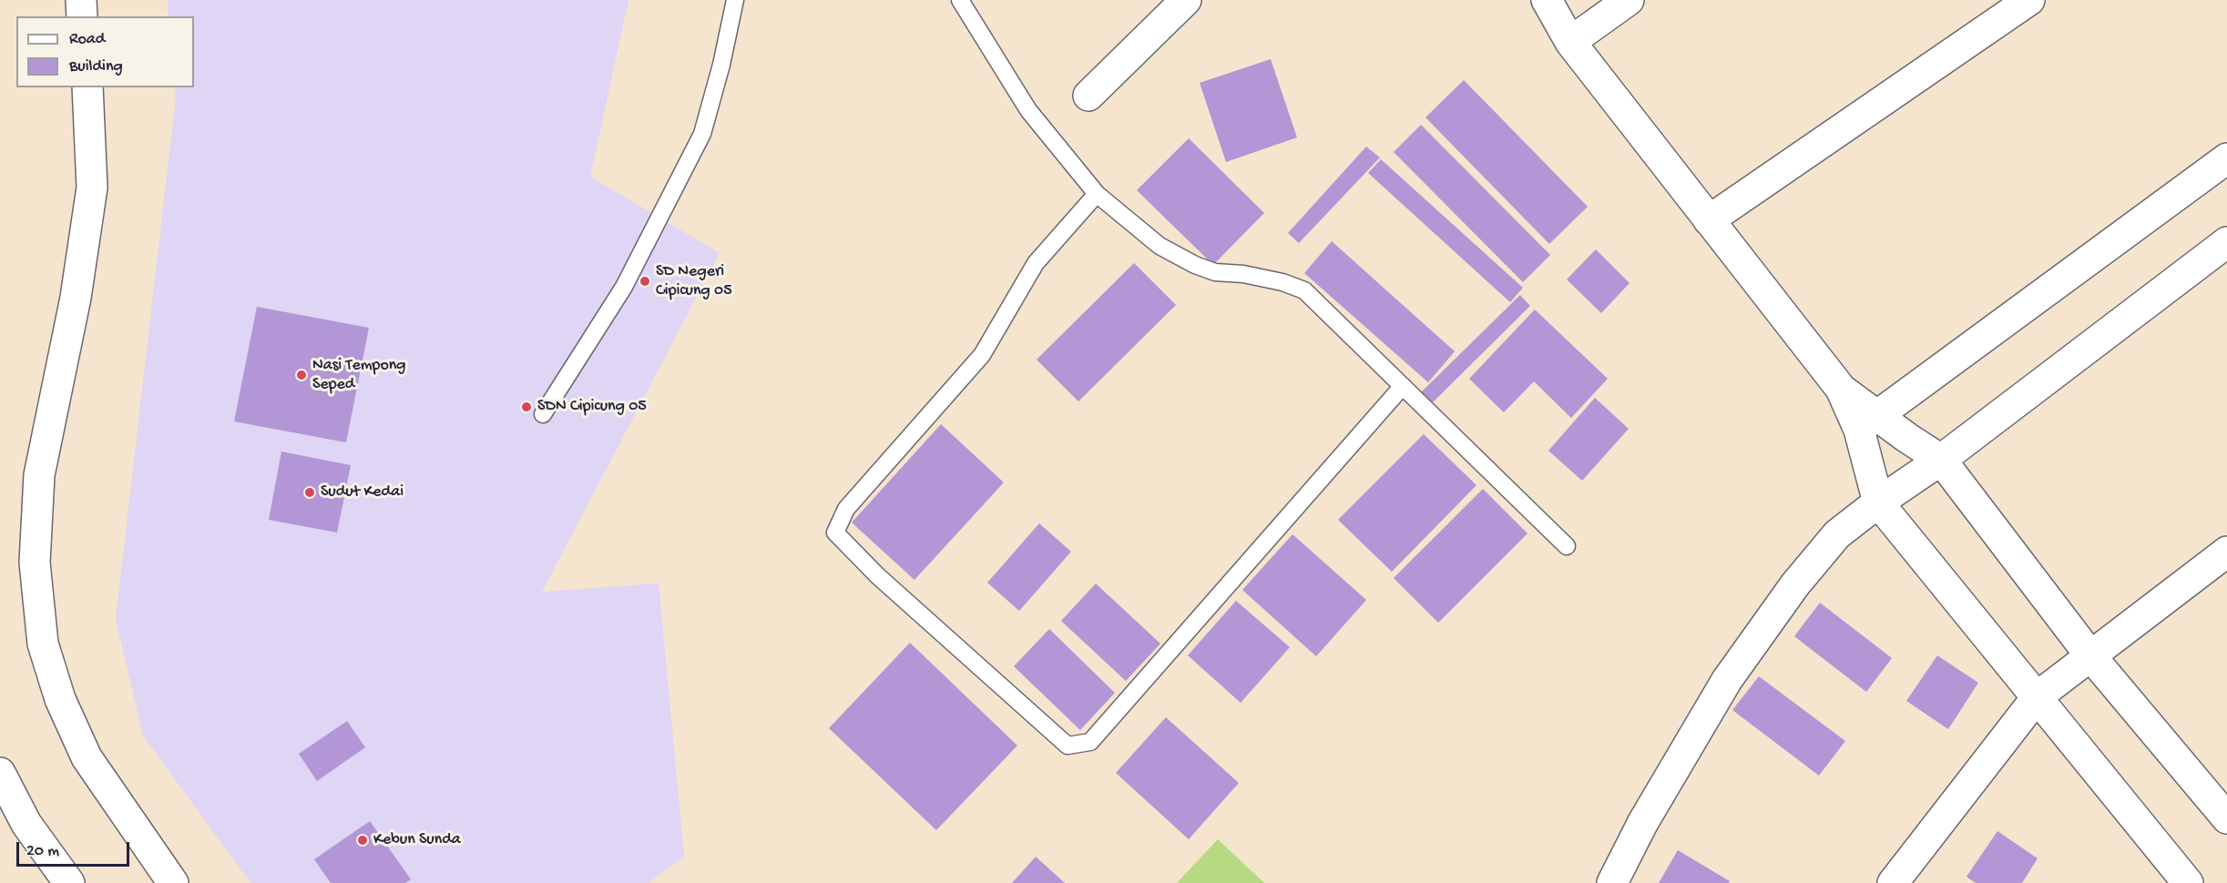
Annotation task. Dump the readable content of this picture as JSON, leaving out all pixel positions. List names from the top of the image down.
{
  "places": [
    "SD Negeri Cipicung 05",
    "Nasi Tempong Seped",
    "SDN Cipicung 05",
    "Sudut Kedai",
    "Kebun Sunda"
  ],
  "legend": ["Road", "Building"],
  "scale_bar": "20 m"
}
